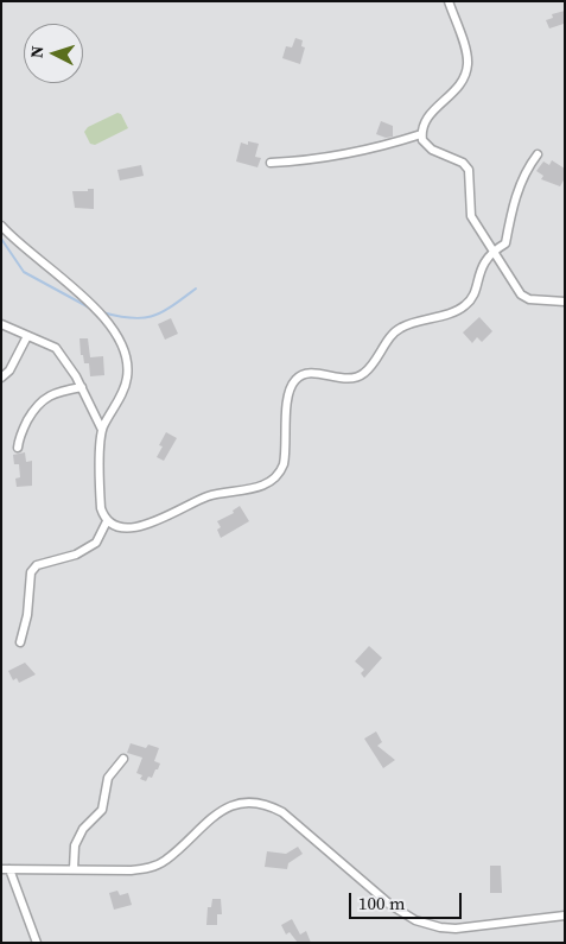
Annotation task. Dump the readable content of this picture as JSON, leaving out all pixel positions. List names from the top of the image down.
{
  "scale_bar": "100 m",
  "north": "left"
}
